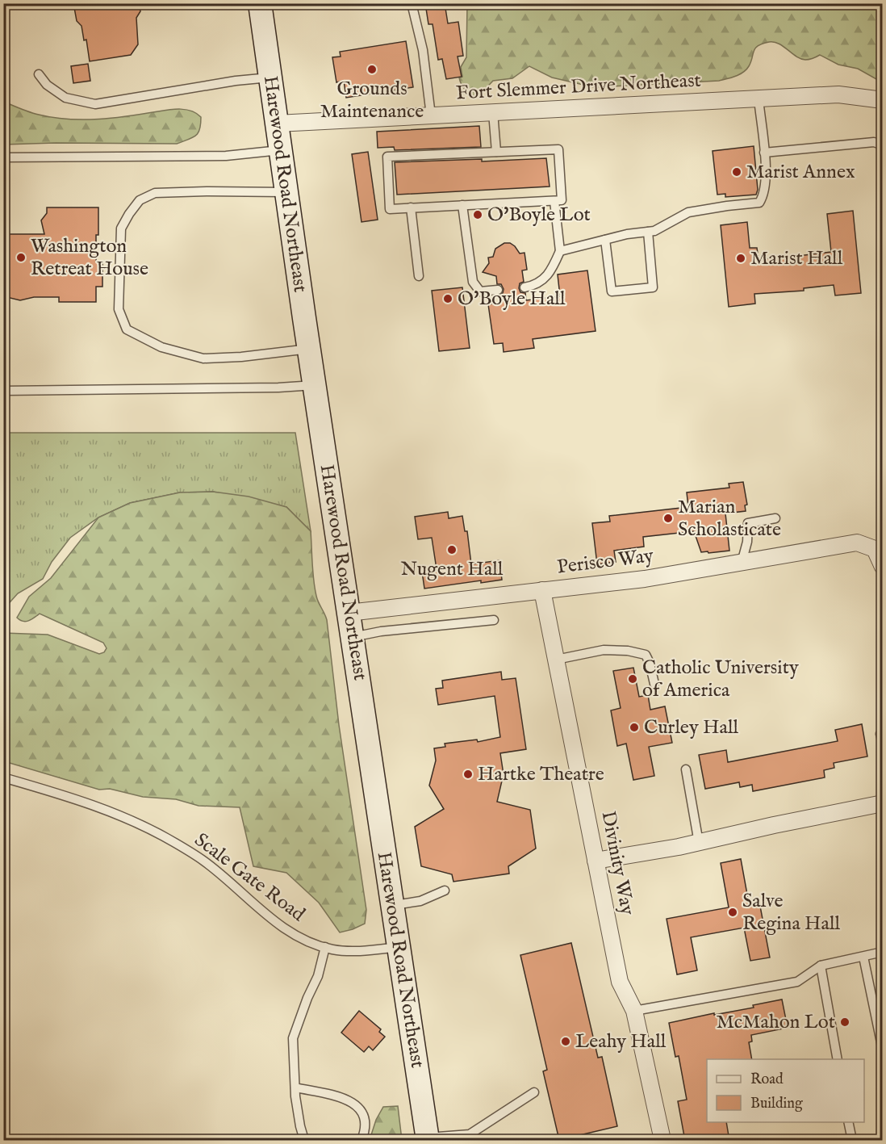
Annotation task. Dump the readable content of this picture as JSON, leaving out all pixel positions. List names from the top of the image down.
{
  "streets": {
    "street": [
      "Fort Slemmer Drive Northeast",
      "Harewood Road Northeast",
      "Perisco Way",
      "Divinity Way"
    ],
    "lane": ["Scale Gate Road"]
  },
  "crossings": [
    ["Fort Slemmer Drive Northeast", "Harewood Road Northeast"],
    ["Harewood Road Northeast", "Perisco Way"],
    ["Harewood Road Northeast", "Scale Gate Road"],
    ["Perisco Way", "Divinity Way"]
  ],
  "places": [
    "Grounds Maintenance",
    "Marist Annex",
    "O'Boyle Lot",
    "Washington Retreat House",
    "Marist Hall",
    "O'Boyle Hall",
    "Marian Scholasticate",
    "Nugent Hall",
    "Catholic University of America",
    "Curley Hall",
    "Hartke Theatre",
    "Salve Regina Hall",
    "McMahon Lot",
    "Leahy Hall"
  ],
  "legend": ["Road", "Building"]
}
